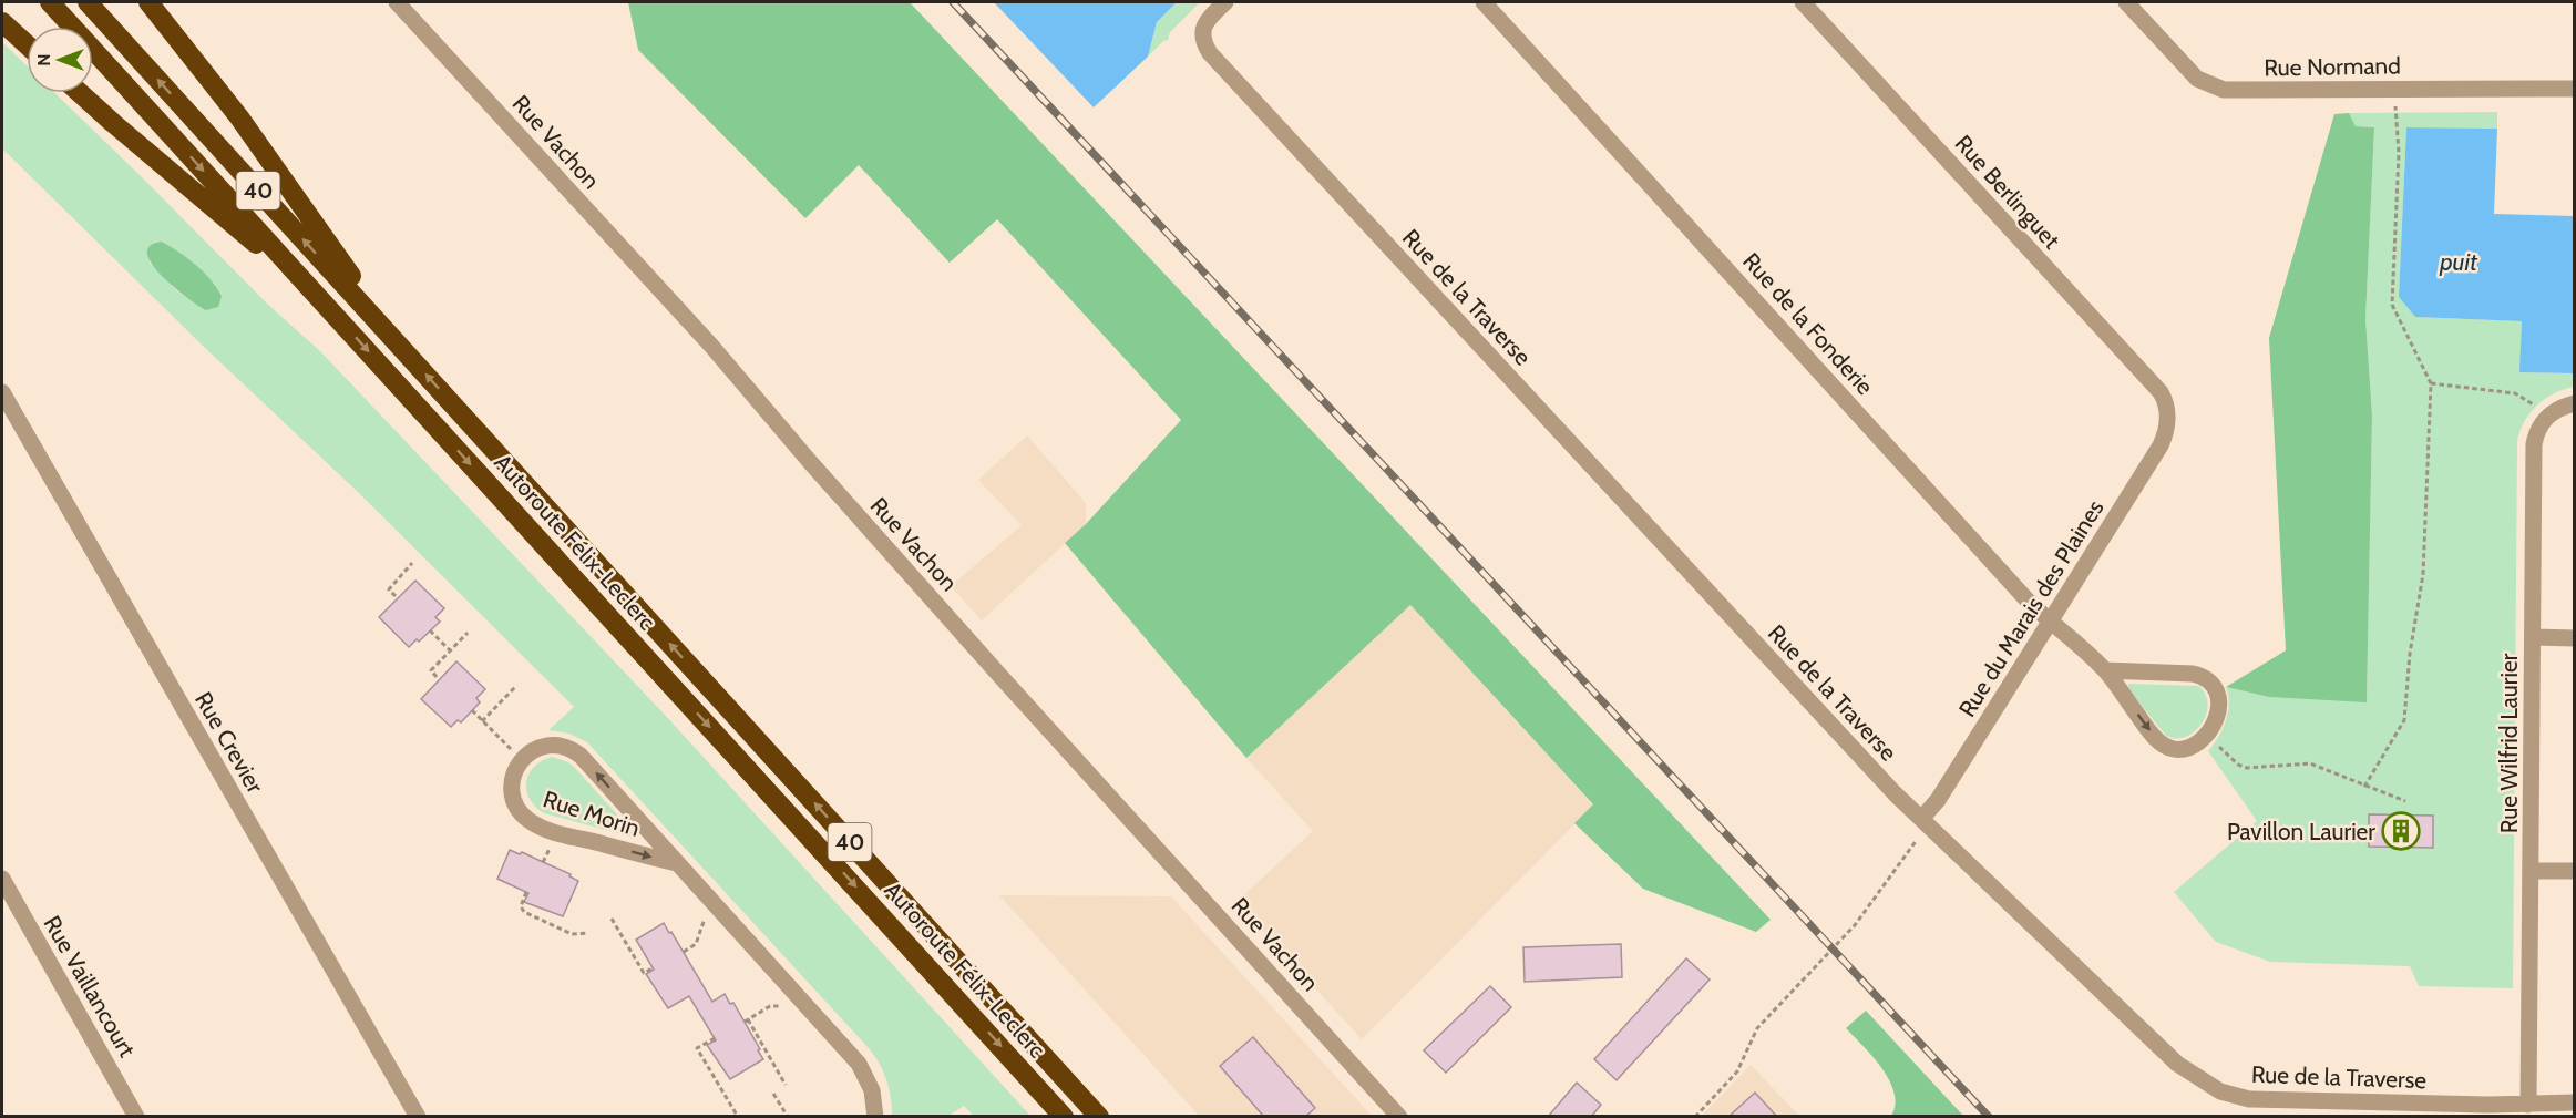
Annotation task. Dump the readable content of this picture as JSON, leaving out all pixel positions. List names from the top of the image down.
{
  "streets": {
    "highway": ["40", "Autoroute Félix-Leclerc"],
    "street": [
      "Rue Normand",
      "Rue Vachon",
      "Rue Berlinguet",
      "Rue de la Traverse",
      "Rue de la Fonderie",
      "Rue du Marais des Plaines",
      "Rue Crevier",
      "Rue Wilfrid Laurier",
      "Rue Morin",
      "Rue Vaillancourt"
    ]
  },
  "crossings": [
    ["Rue Berlinguet", "Rue du Marais des Plaines"],
    ["Rue de la Traverse", "Rue du Marais des Plaines"],
    ["Rue de la Traverse", "Rue Wilfrid Laurier"],
    ["Rue de la Fonderie", "Rue du Marais des Plaines"]
  ],
  "water": ["puit"],
  "places": {
    "building": ["Pavillon Laurier"]
  },
  "north": "left"
}
